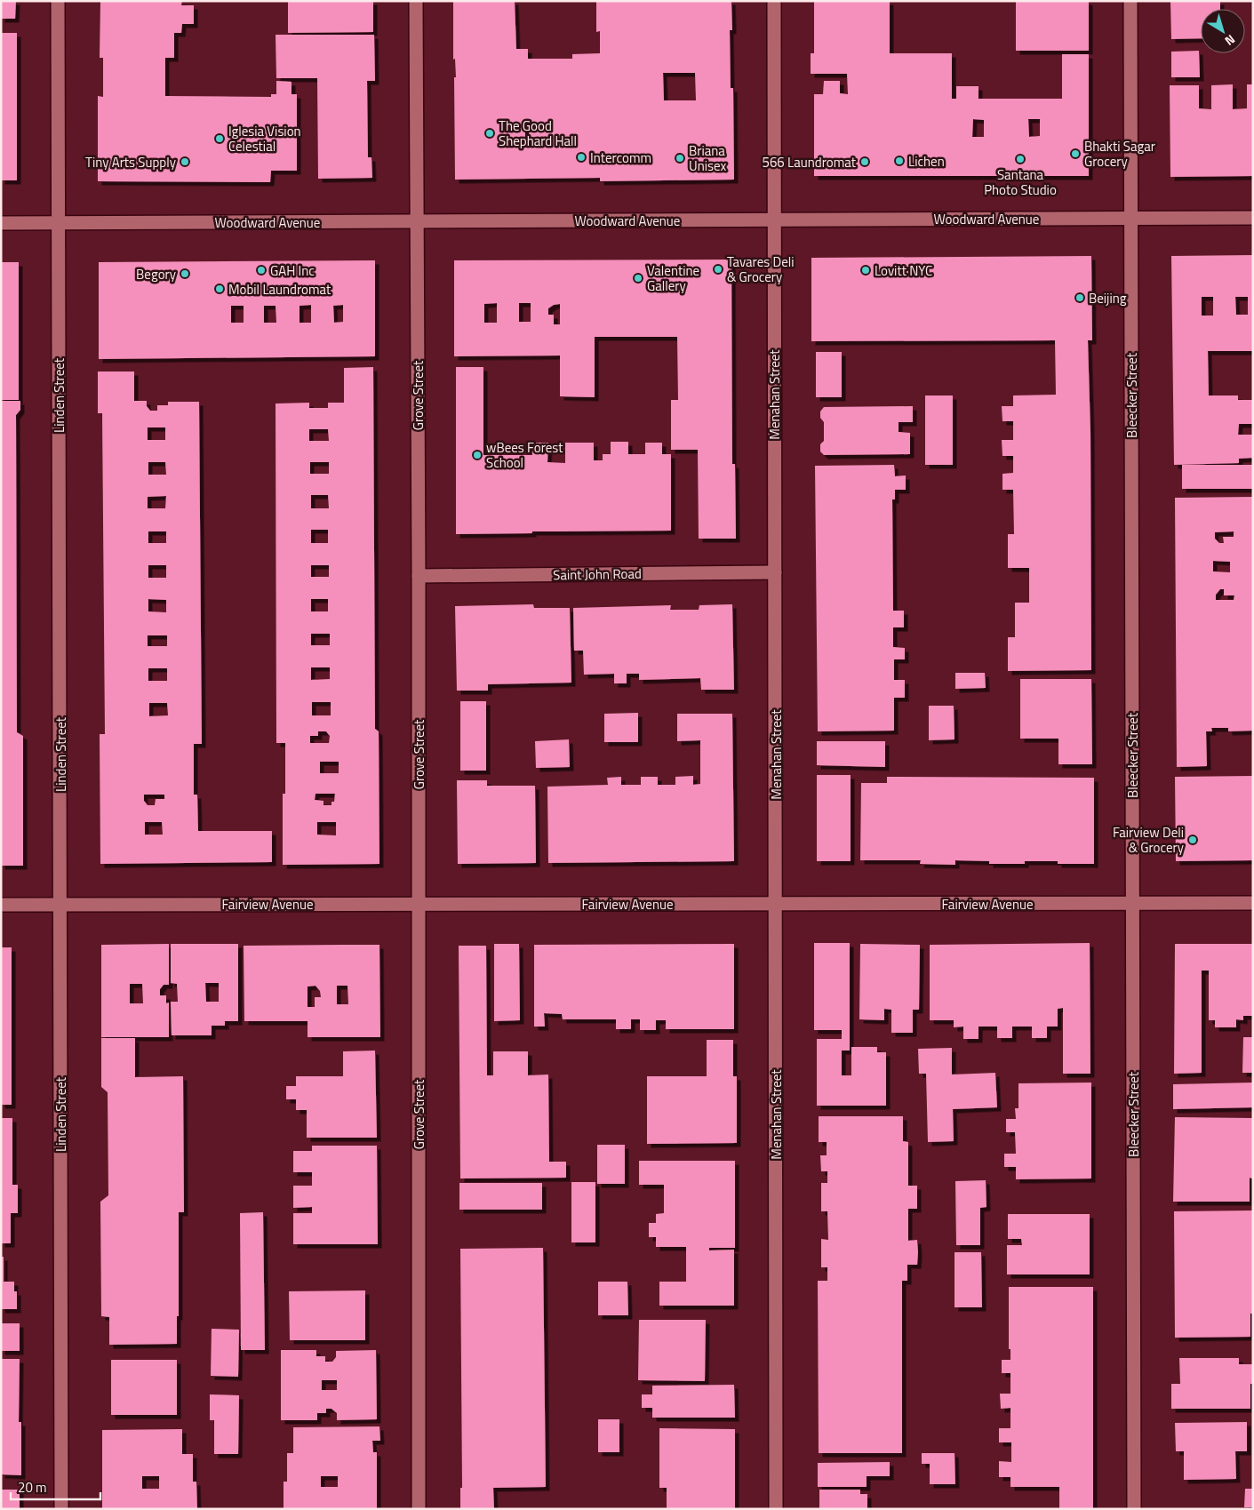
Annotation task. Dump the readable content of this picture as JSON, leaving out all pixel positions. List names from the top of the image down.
{
  "streets": {
    "street": [
      "Woodward Avenue",
      "Menahan Street",
      "Linden Street",
      "Grove Street",
      "Bleecker Street",
      "Saint John Road",
      "Fairview Avenue"
    ]
  },
  "crossings": [
    ["Woodward Avenue", "Menahan Street"],
    ["Woodward Avenue", "Linden Street"],
    ["Woodward Avenue", "Grove Street"],
    ["Woodward Avenue", "Bleecker Street"],
    ["Menahan Street", "Saint John Road"],
    ["Menahan Street", "Fairview Avenue"],
    ["Linden Street", "Fairview Avenue"],
    ["Grove Street", "Saint John Road"],
    ["Grove Street", "Fairview Avenue"],
    ["Bleecker Street", "Fairview Avenue"]
  ],
  "places": [
    "The Good Shephard Hall",
    "Iglesia Vision Celestial",
    "Bhakti Sagar Grocery",
    "Intercomm",
    "Briana Unisex",
    "Santana Photo Studio",
    "Lichen",
    "Tiny Arts Supply",
    "566 Laundromat",
    "Tavares Deli & Grocery",
    "GAH Inc",
    "Lovitt NYC",
    "Begory",
    "Valentine Gallery",
    "Mobil Laundromat",
    "Beijing",
    "wBees Forest School",
    "Fairview Deli & Grocery"
  ],
  "scale_bar": "20 m",
  "north": "bottom right"
}
